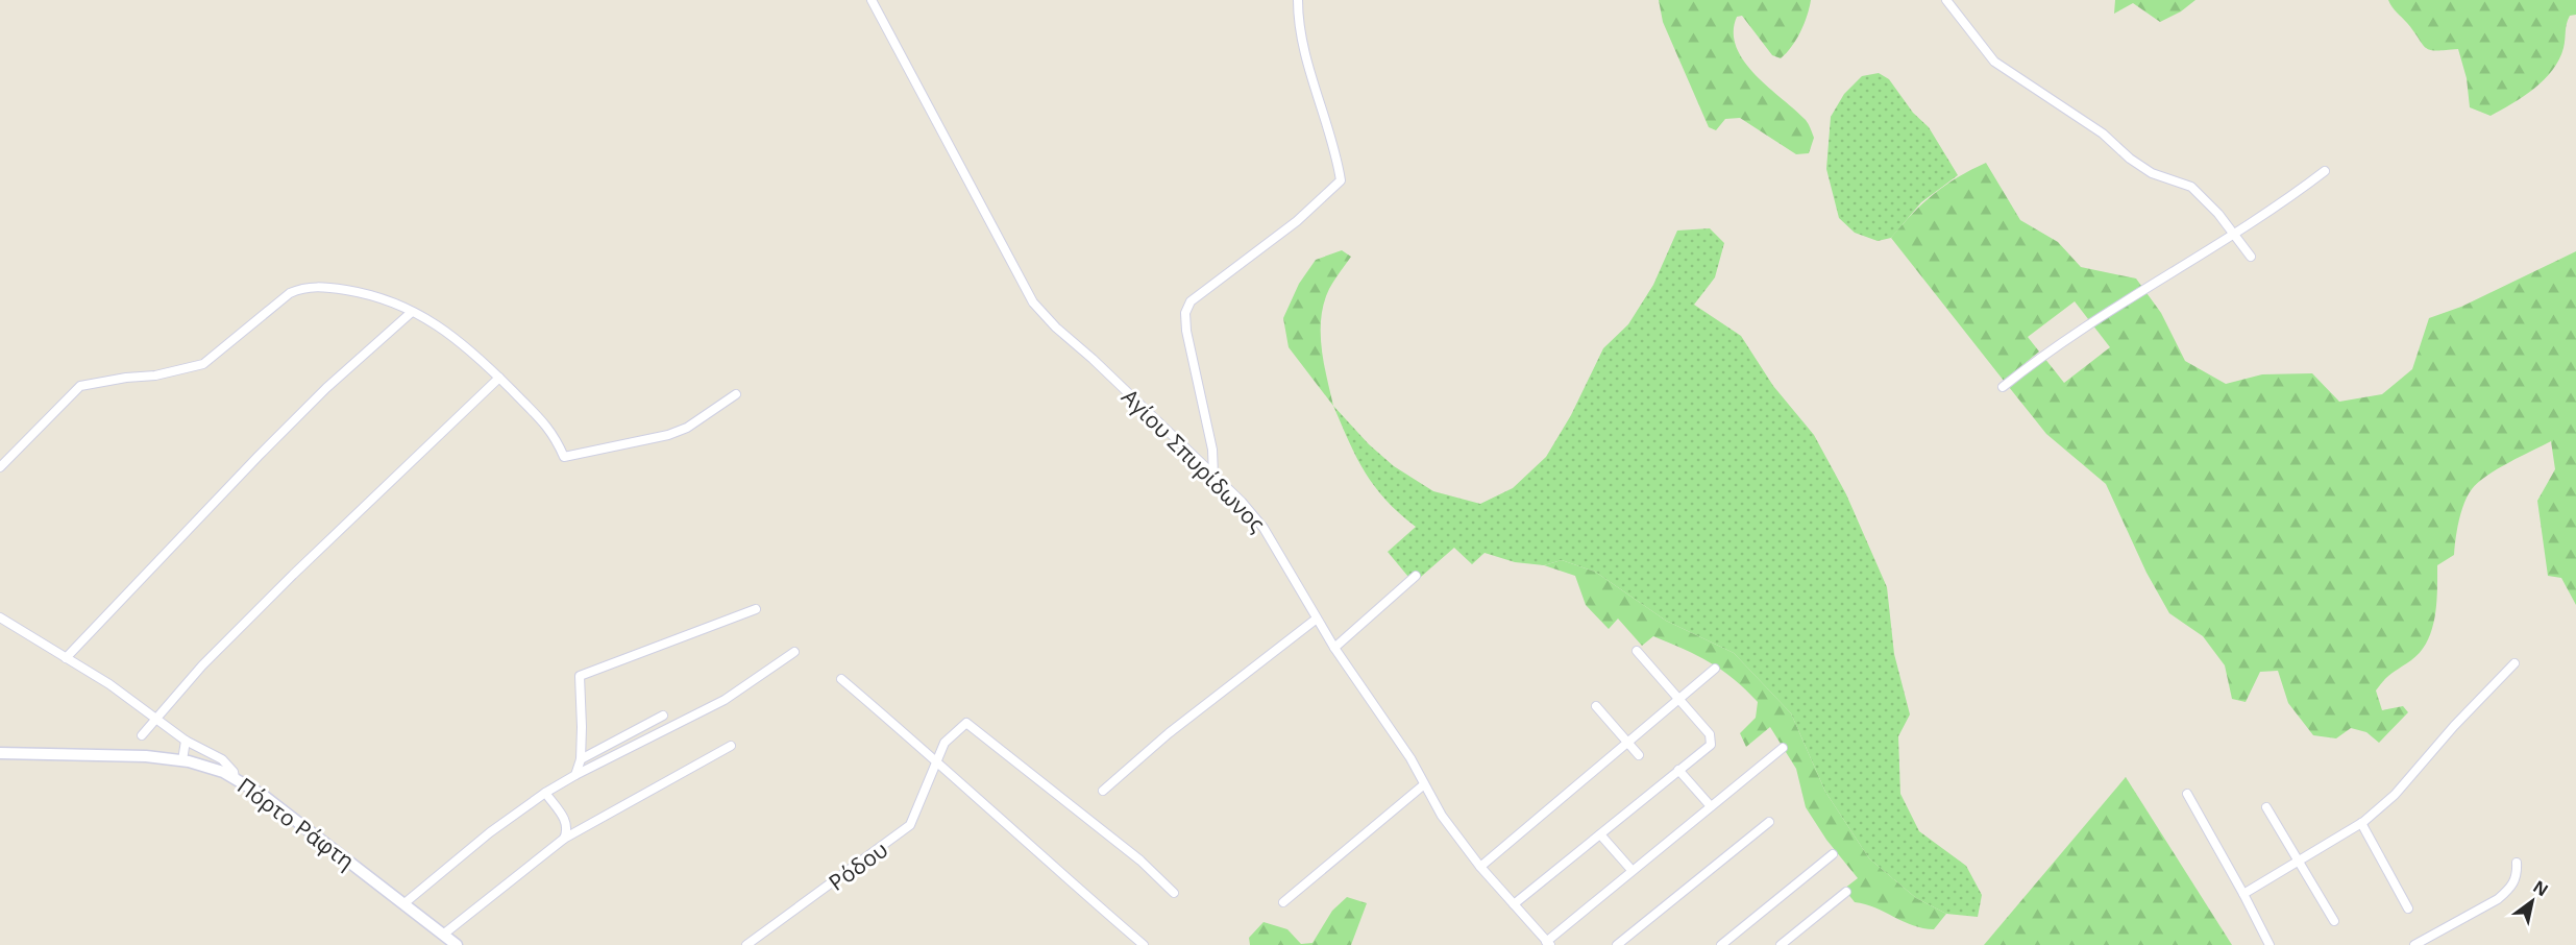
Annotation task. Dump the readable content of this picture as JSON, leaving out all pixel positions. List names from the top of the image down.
{
  "streets": {
    "main road": ["Πόρτο Ράφτη"],
    "street": ["Αγίου Σπυρίδωνος", "Ρόδου"]
  },
  "north": "top right"
}
